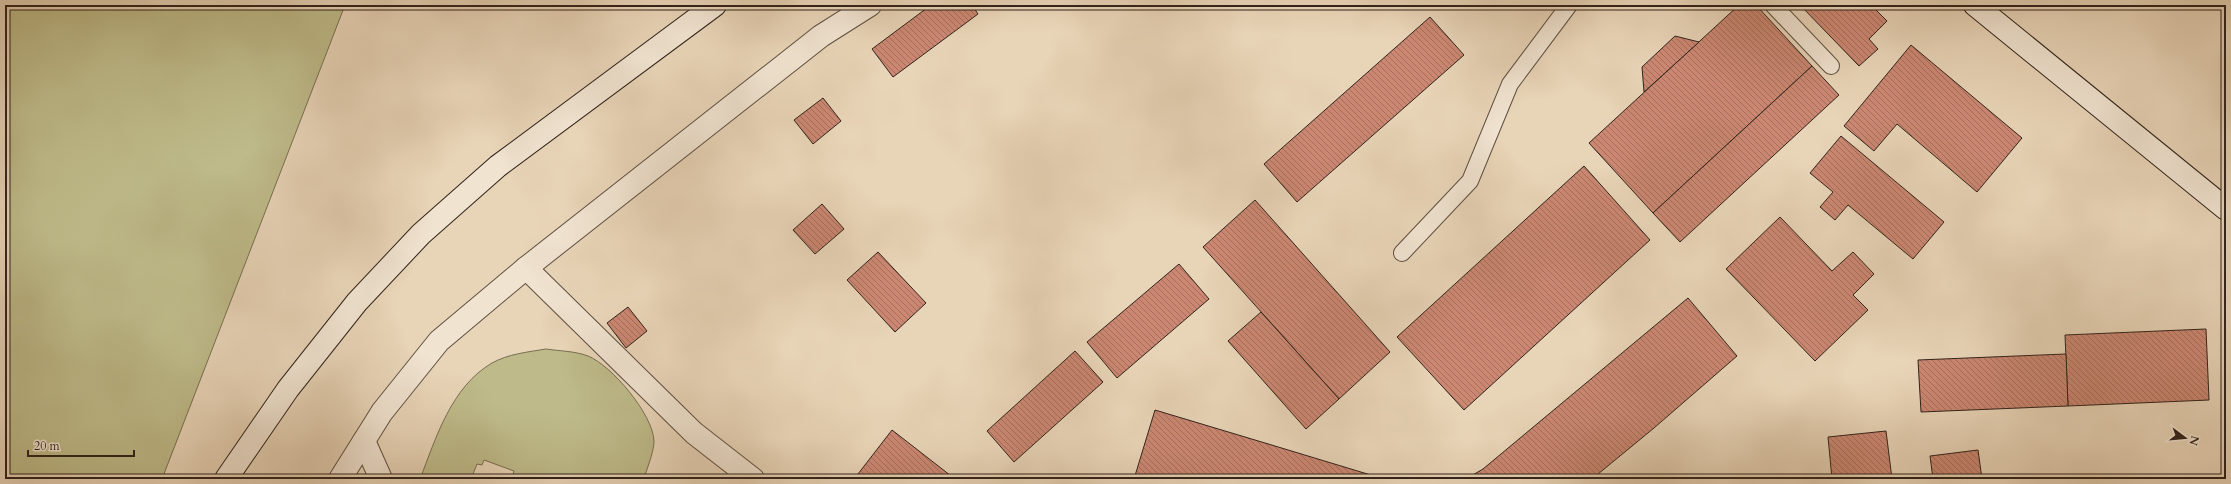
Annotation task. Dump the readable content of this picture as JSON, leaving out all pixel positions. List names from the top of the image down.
{
  "scale_bar": "20 m",
  "north": "right"
}
